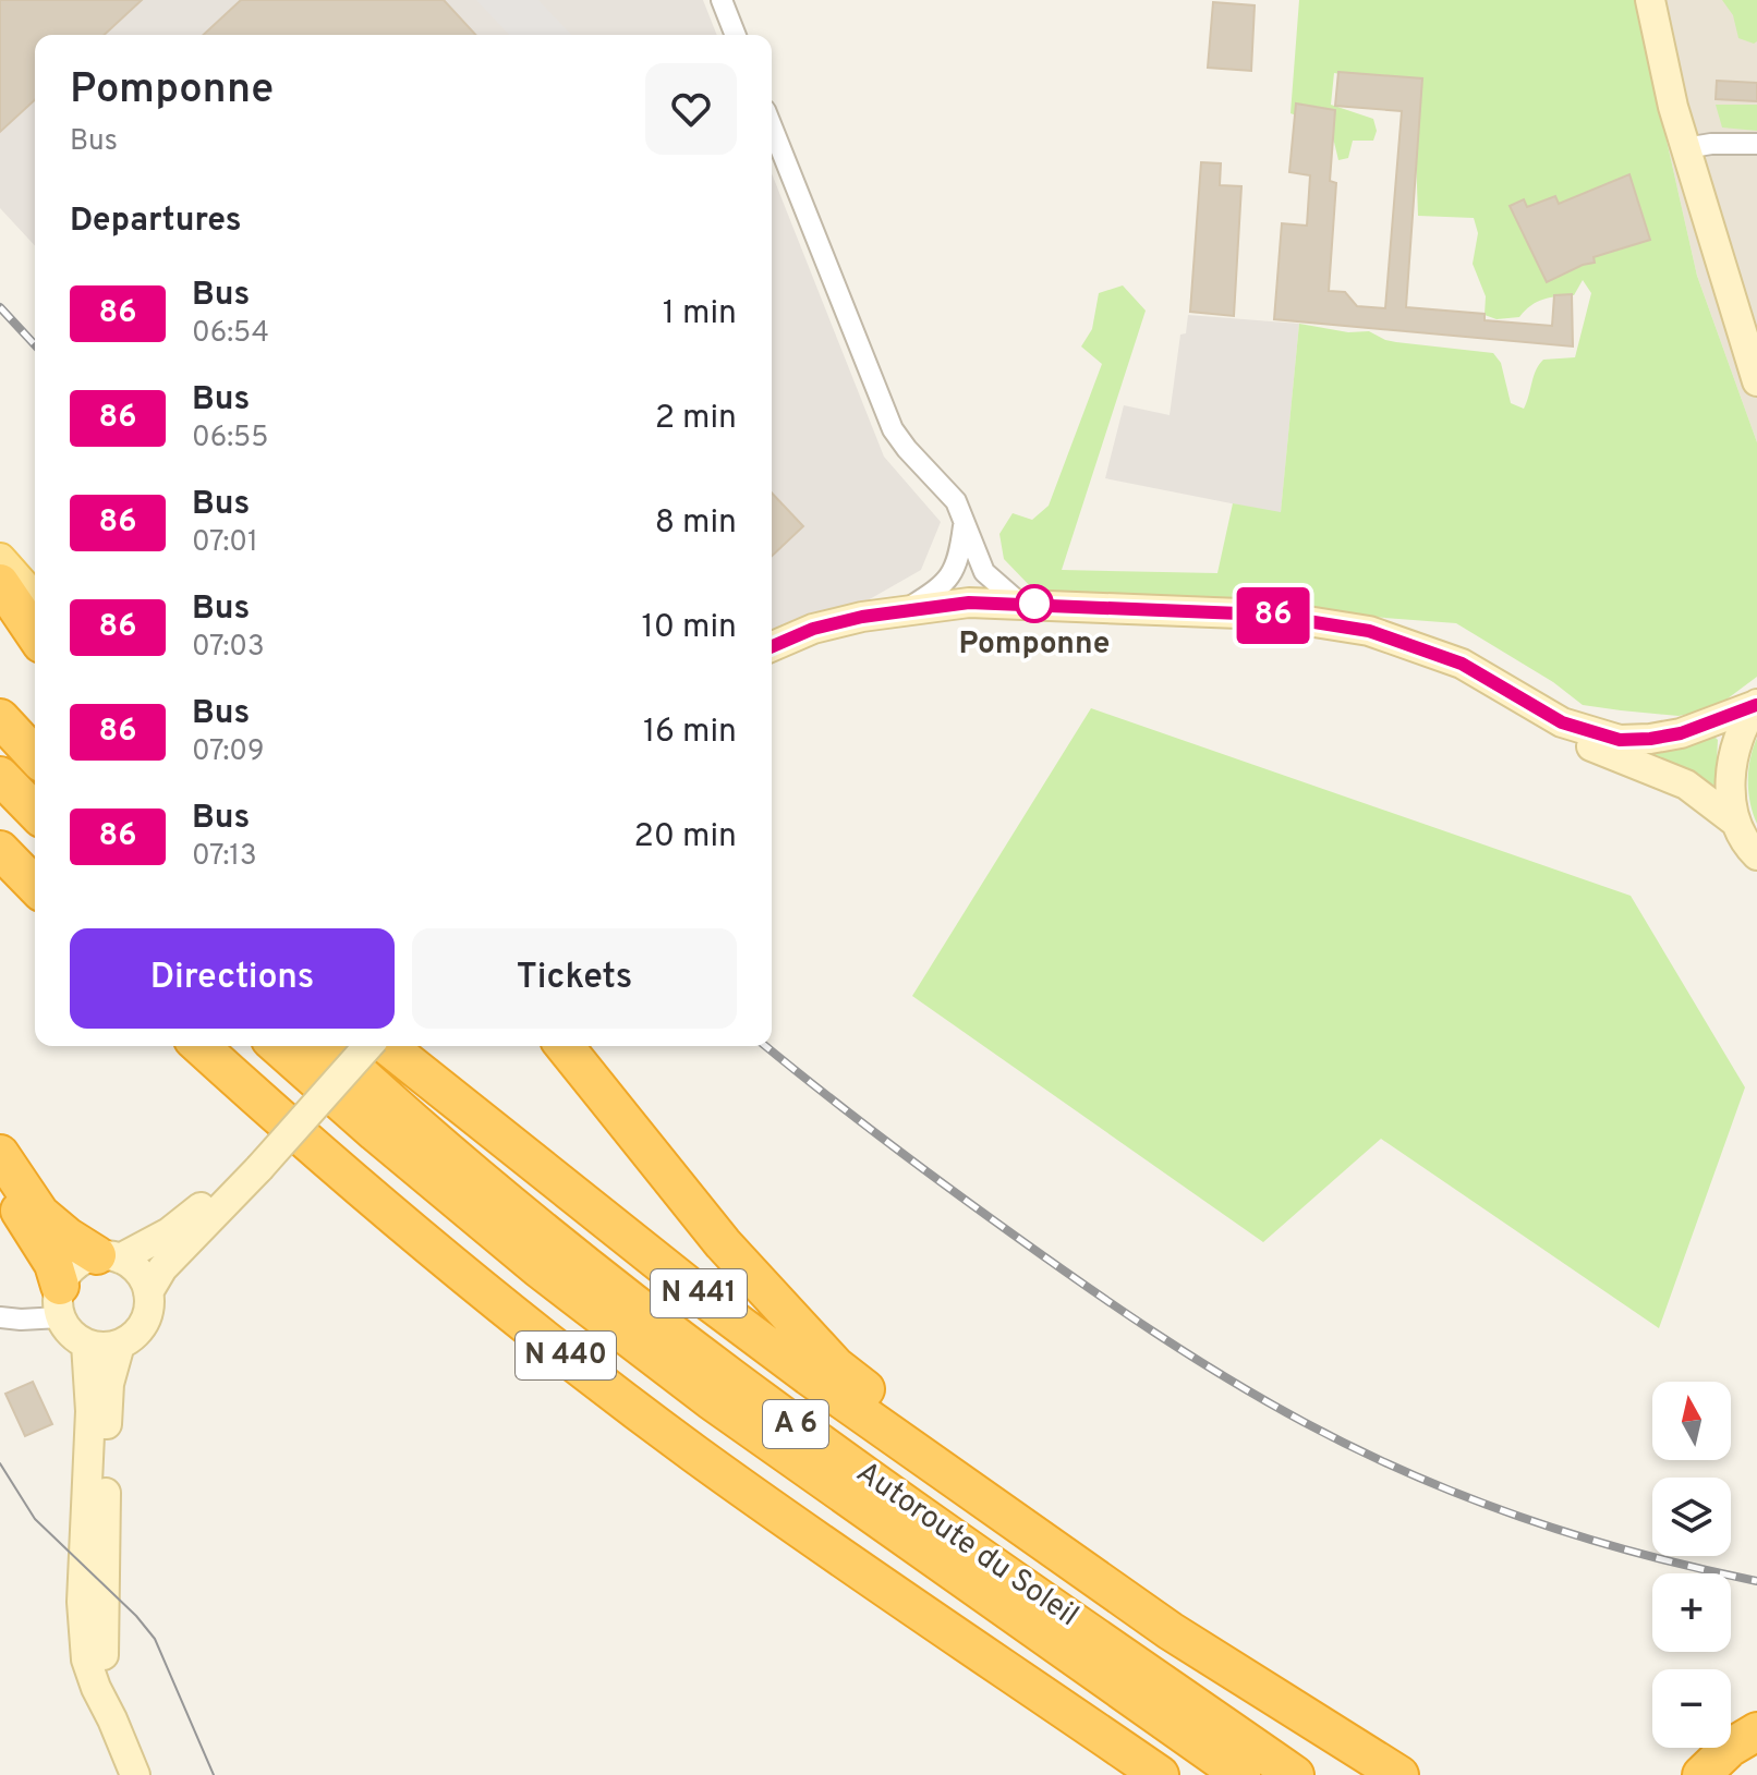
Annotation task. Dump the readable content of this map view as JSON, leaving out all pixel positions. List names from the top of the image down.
{
  "streets": {
    "highway": [
      "N 441",
      "N 440",
      "A 6",
      "Autoroute du Soleil"
    ]
  },
  "places": ["Pomponne"],
  "lines": ["bus line 86"],
  "north": "top",
  "page": {
    "on_map": "86",
    "heading": [
      ["Pomponne", "Bus"],
      "Departures"
    ],
    "list": [
      {
        "mark": "86",
        "name": "Bus",
        "note": "06:54",
        "value": "1 min"
      },
      {
        "mark": "86",
        "name": "Bus",
        "note": "06:55",
        "value": "2 min"
      },
      {
        "mark": "86",
        "name": "Bus",
        "note": "07:01",
        "value": "8 min"
      },
      {
        "mark": "86",
        "name": "Bus",
        "note": "07:03",
        "value": "10 min"
      },
      {
        "mark": "86",
        "name": "Bus",
        "note": "07:09",
        "value": "16 min"
      },
      {
        "mark": "86",
        "name": "Bus",
        "note": "07:13",
        "value": "20 min"
      }
    ],
    "buttons": ["Directions", "Tickets"],
    "map_buttons": ["+", "−"]
  }
}
